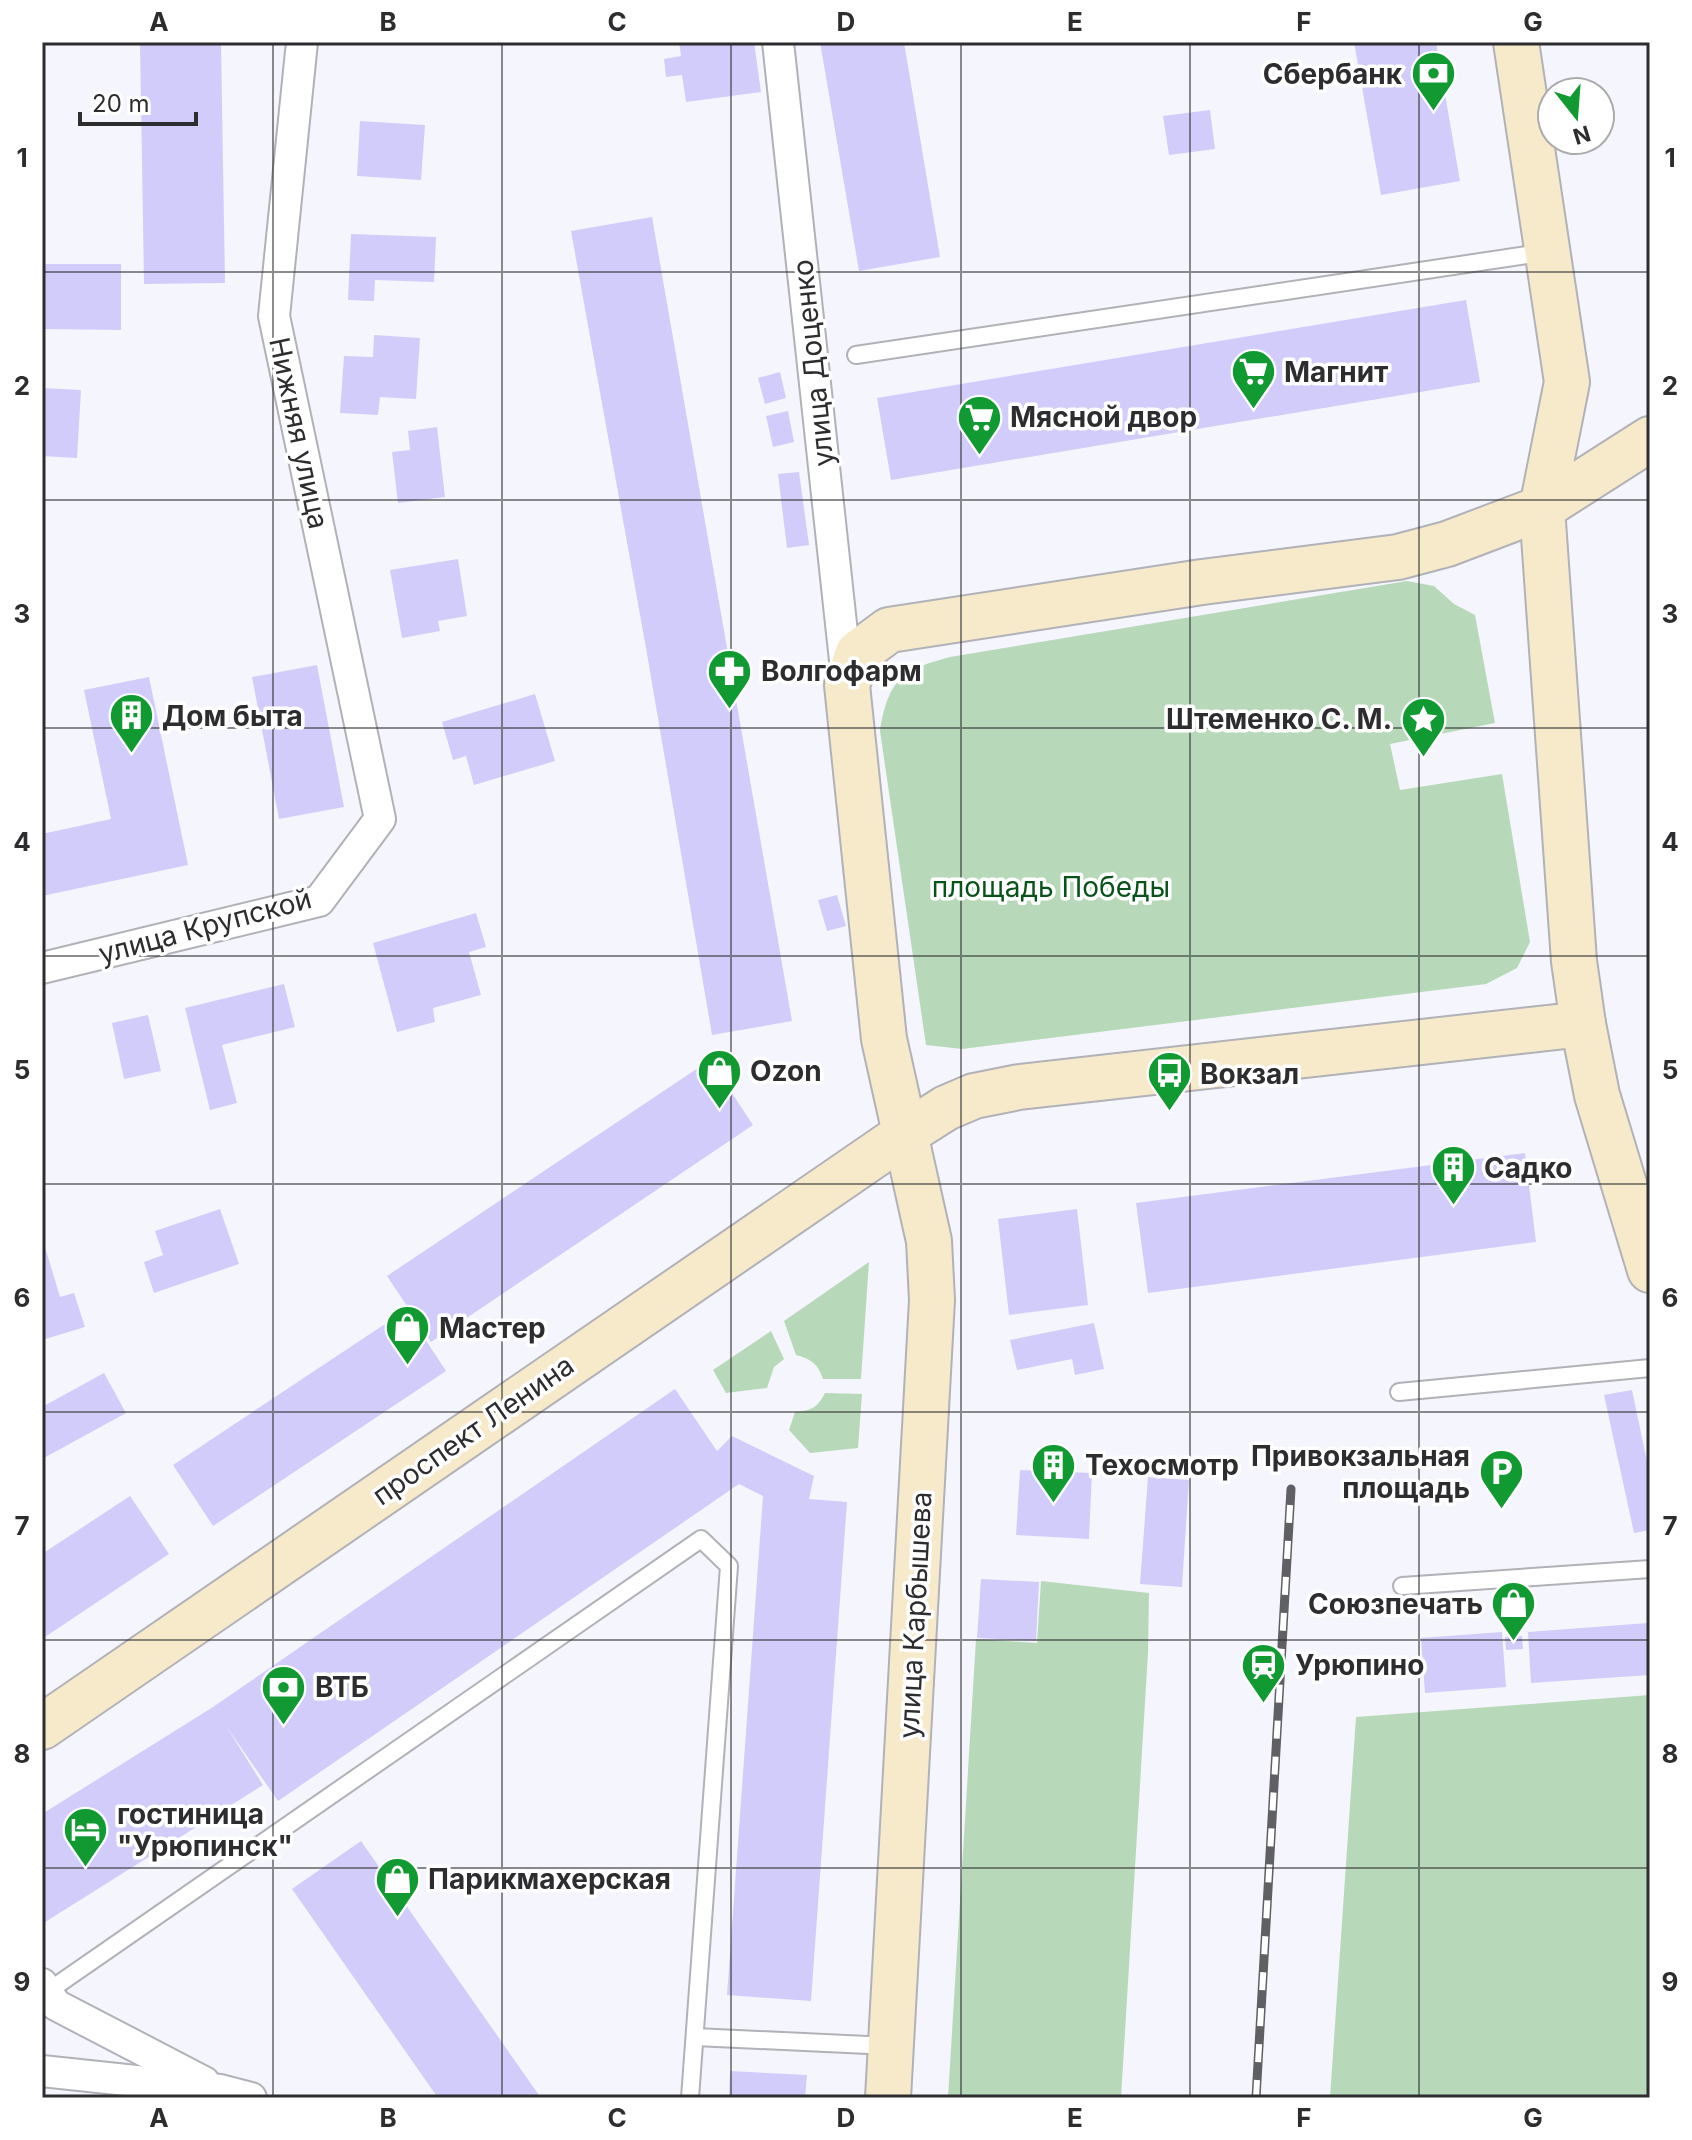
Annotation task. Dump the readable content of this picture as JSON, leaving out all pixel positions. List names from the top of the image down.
{
  "streets": {
    "main road": ["проспект Ленина", "улица Карбышева"],
    "street": ["улица Доценко", "Нижняя улица", "улица Крупской"]
  },
  "crossings": [
    ["Нижняя улица", "улица Крупской"],
    ["проспект Ленина", "улица Карбышева"]
  ],
  "parks": ["площадь Победы"],
  "places": {
    "bank": ["Сбербанк", "ВТБ"],
    "supermarket": ["Магнит", "Мясной двор"],
    "pharmacy": ["Волгофарм"],
    "building": ["Дом быта", "Садко", "Техосмотр"],
    "place": ["Штеменко С. М."],
    "shop": [
      "Ozon",
      "Мастер",
      "Союзпечать",
      "Парикмахерская"
    ],
    "bus stop": ["Вокзал"],
    "parking": ["Привокзальная площадь"],
    "station": ["Урюпино"],
    "hotel": ["гостиница \"Урюпинск\""]
  },
  "scale_bar": "20 m",
  "north": "bottom",
  "grid": {
    "columns": [
      "A",
      "B",
      "C",
      "D",
      "E",
      "F",
      "G"
    ],
    "rows": [
      "1",
      "2",
      "3",
      "4",
      "5",
      "6",
      "7",
      "8",
      "9"
    ]
  }
}
